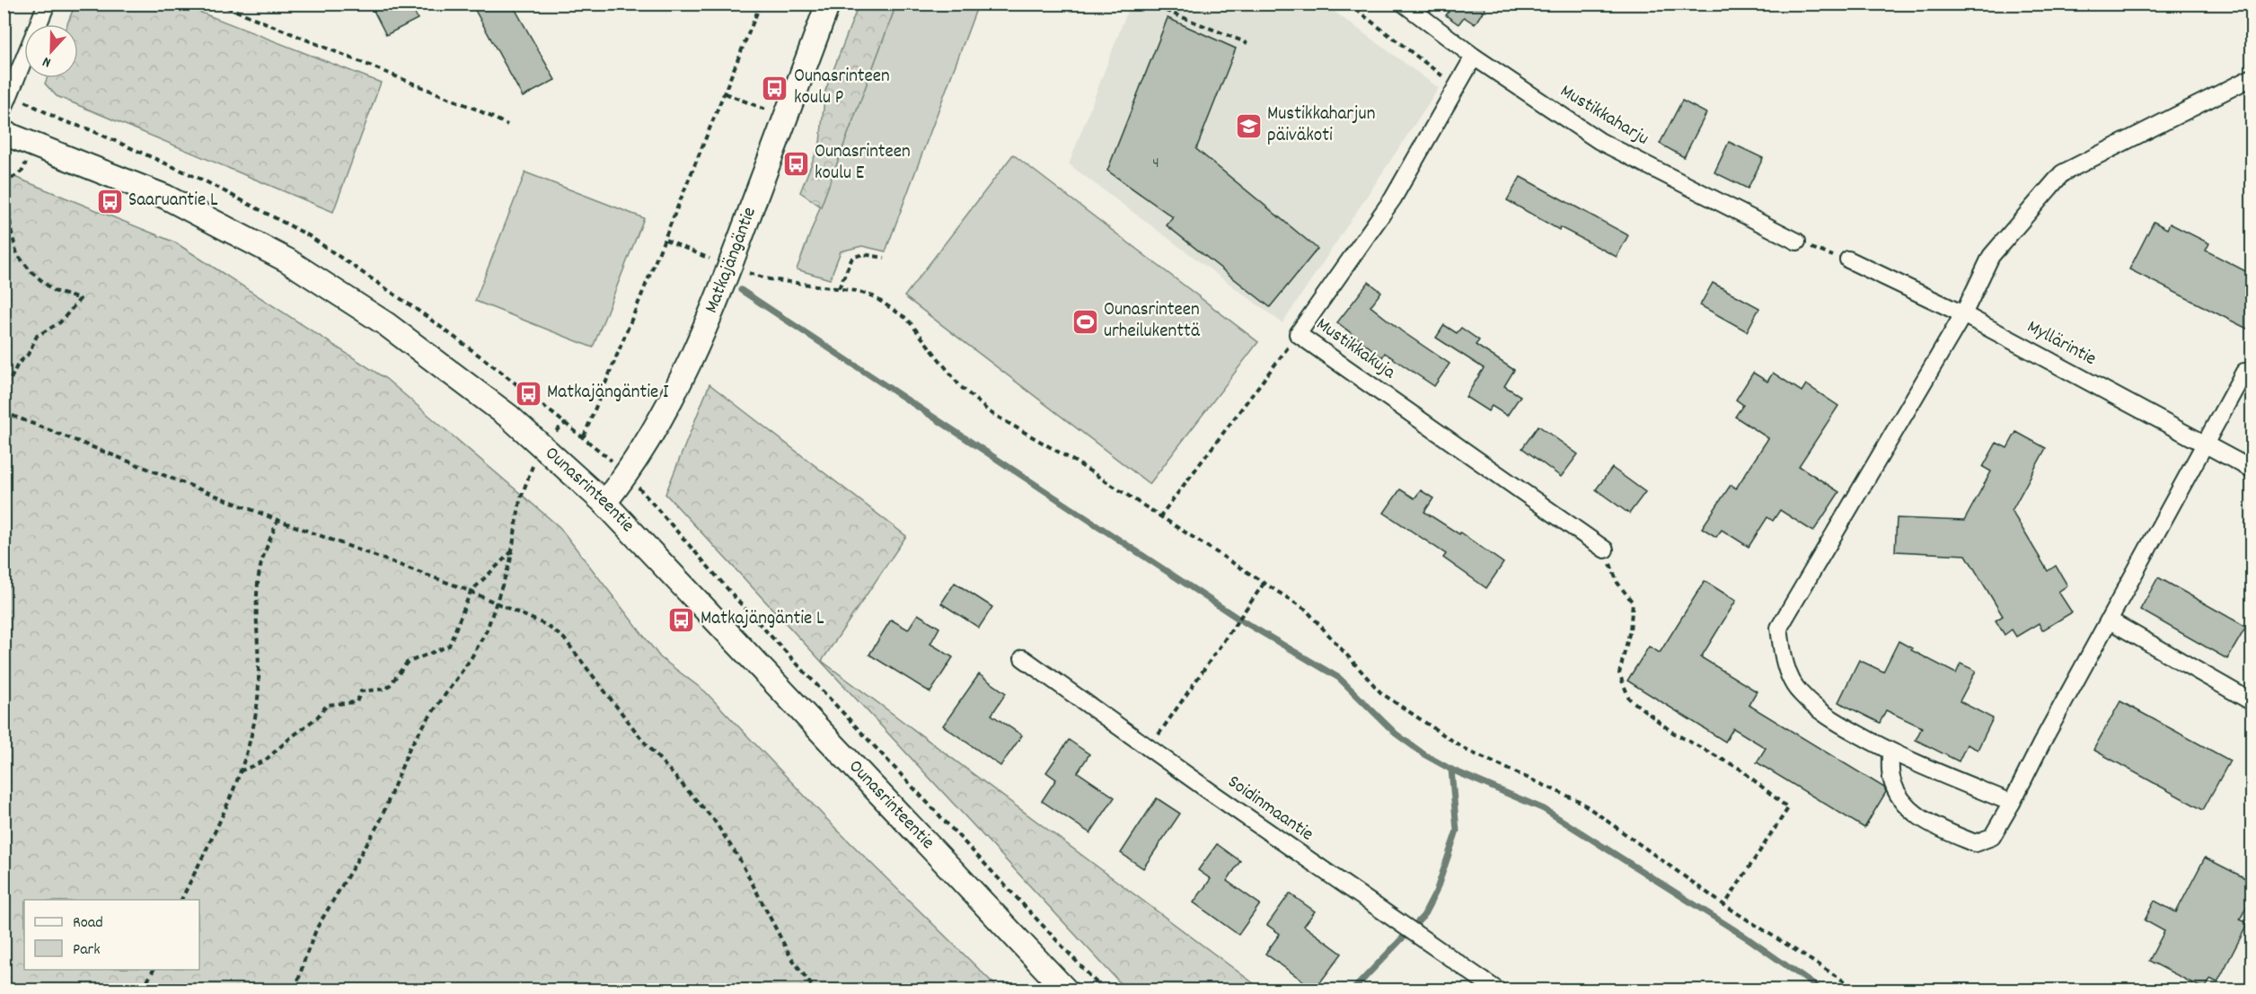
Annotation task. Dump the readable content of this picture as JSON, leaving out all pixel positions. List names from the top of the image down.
{
  "streets": {
    "street": [
      "Mustikkaharju",
      "Matkajängäntie",
      "Myllärintie",
      "Mustikkakuja",
      "Ounasrinteentie",
      "Soidinmaantie"
    ]
  },
  "crossings": [
    ["Mustikkaharju", "Mustikkakuja"],
    ["Matkajängäntie", "Ounasrinteentie"]
  ],
  "places": {
    "bus stop": [
      "Ounasrinteen koulu P",
      "Ounasrinteen koulu E",
      "Saaruantie L",
      "Matkajängäntie I",
      "Matkajängäntie L"
    ],
    "school or university": ["Mustikkaharjun päiväkoti"],
    "sports": ["Ounasrinteen urheilukenttä"]
  },
  "house_numbers": ["4"],
  "legend": ["Road", "Park"],
  "north": "bottom"
}
